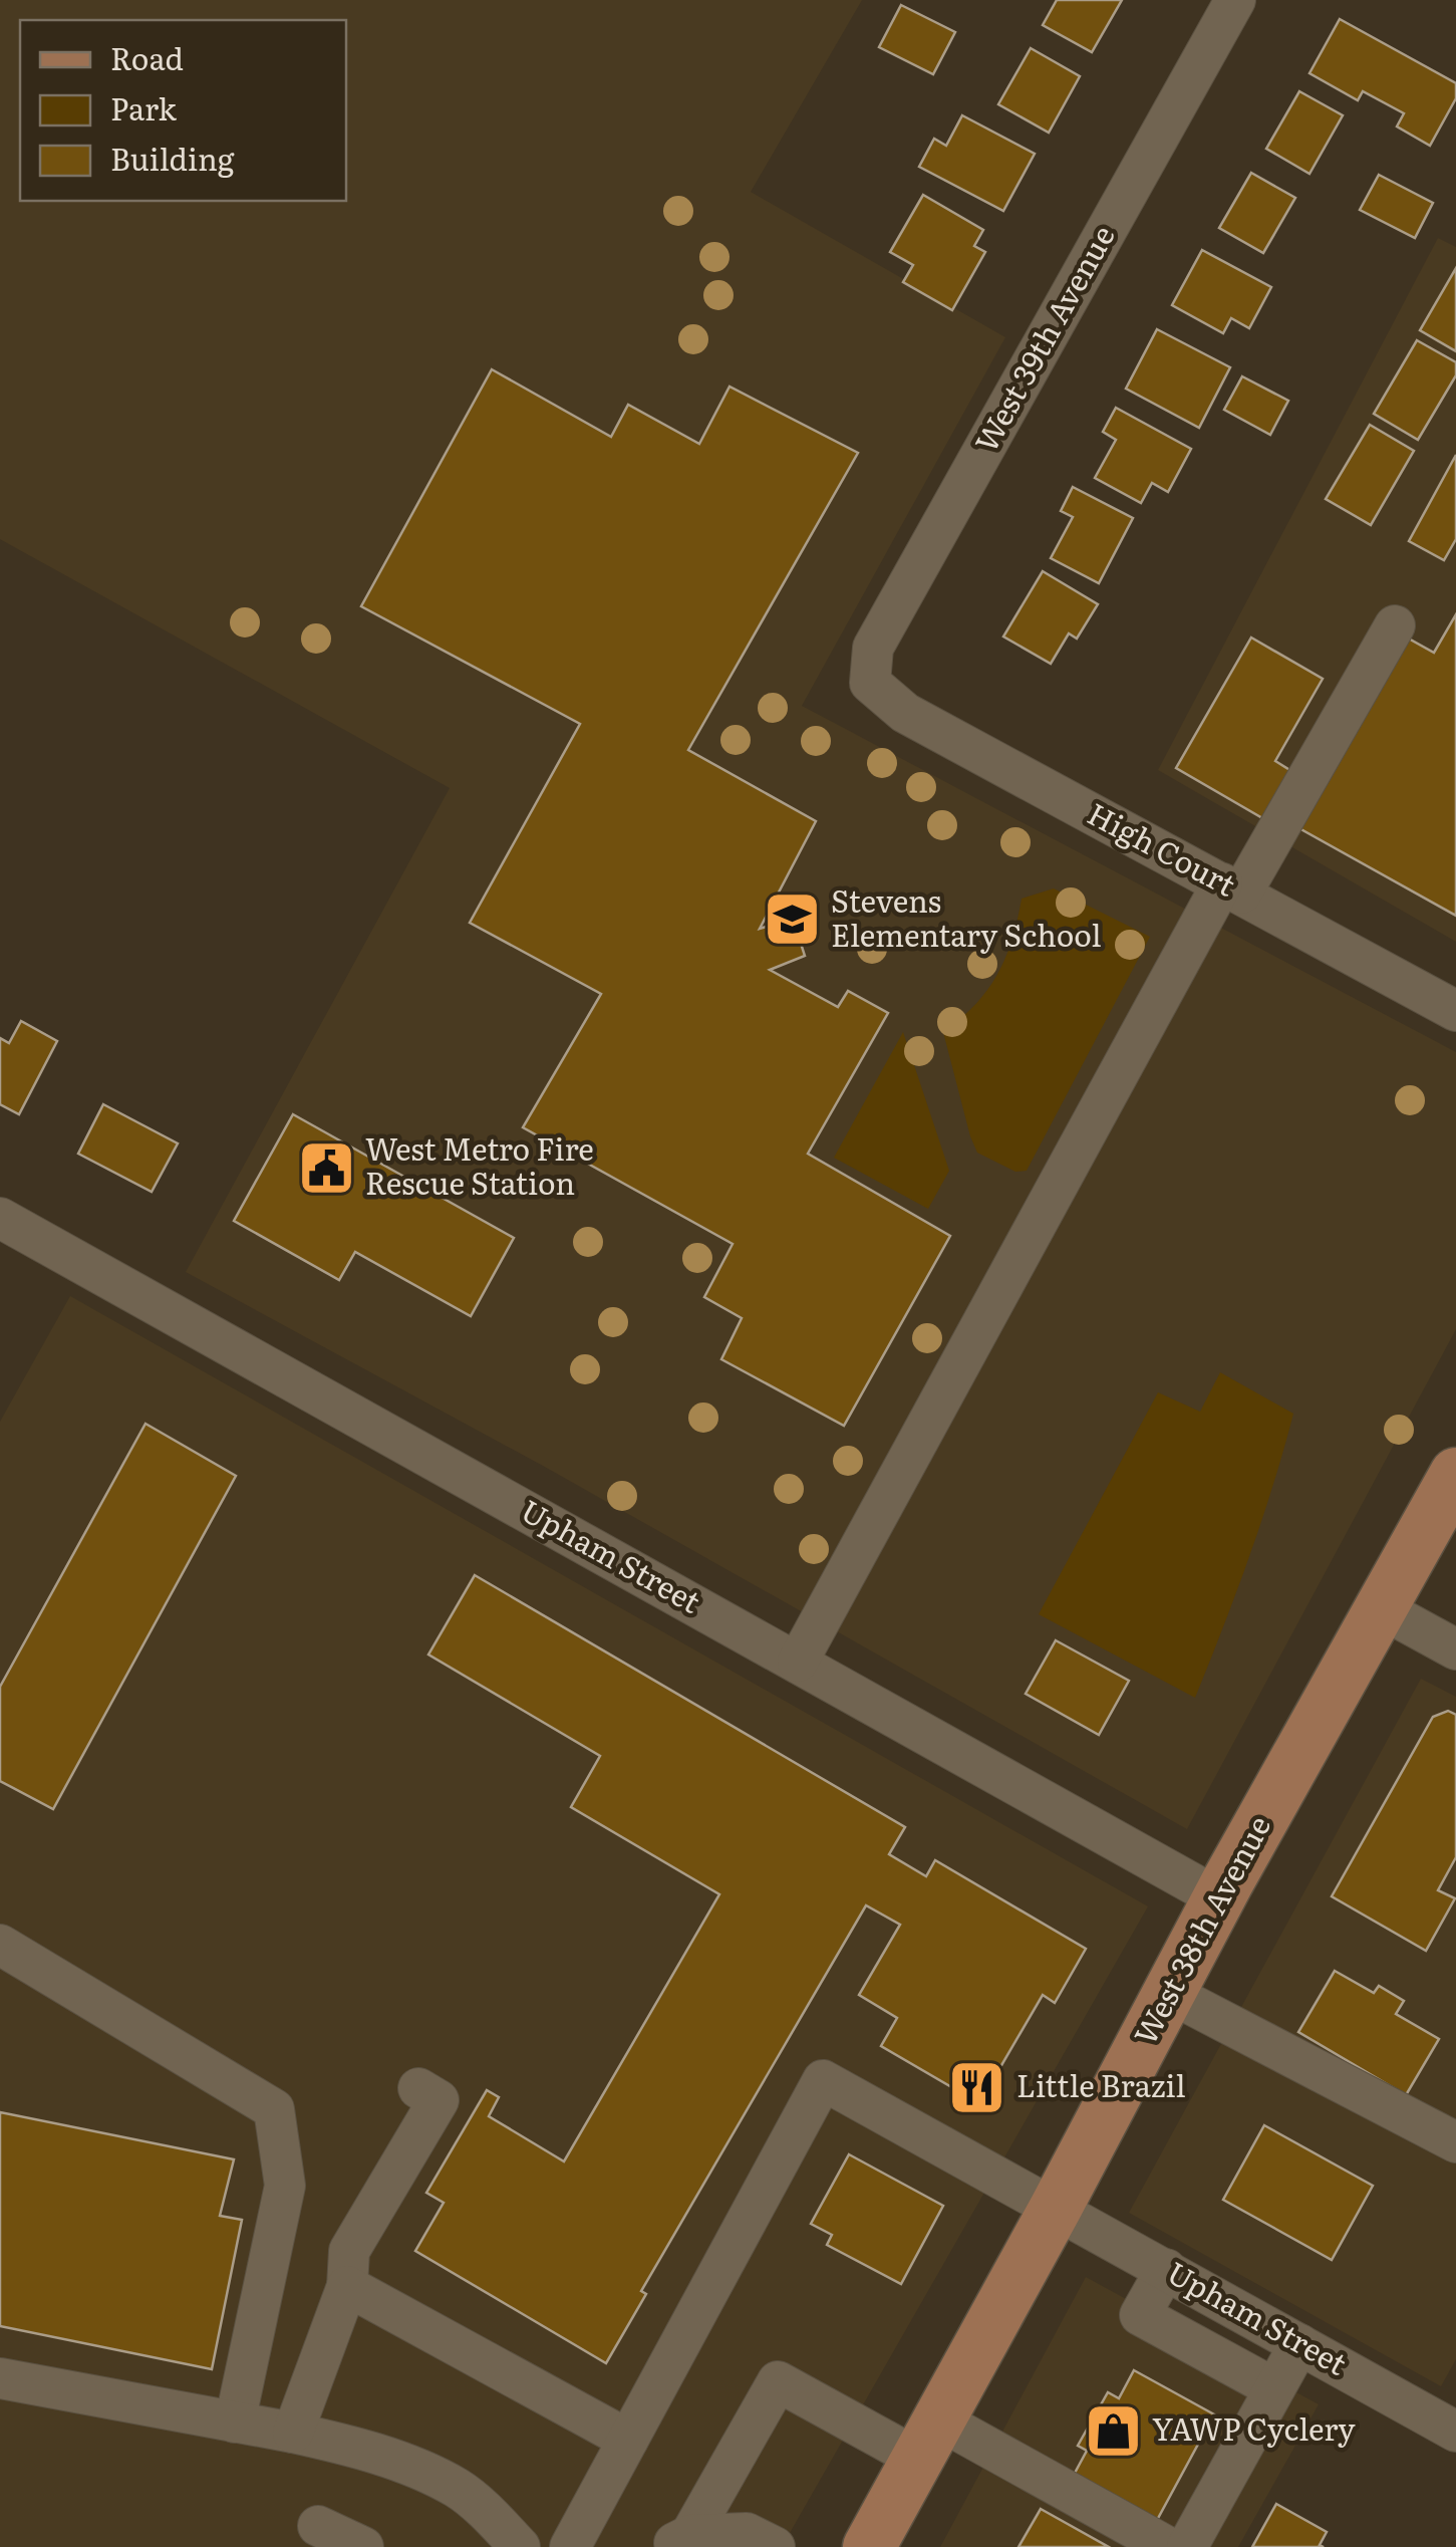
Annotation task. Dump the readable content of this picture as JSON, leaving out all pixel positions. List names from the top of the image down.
{
  "streets": {
    "main road": ["West 38th Avenue"],
    "street": ["West 39th Avenue", "High Court", "Upham Street"]
  },
  "crossings": [
    ["West 39th Avenue", "High Court"],
    ["Upham Street", "West 38th Avenue"]
  ],
  "places": {
    "school or university": ["Stevens Elementary School"],
    "public building": ["West Metro Fire Rescue Station"],
    "restaurant": ["Little Brazil"],
    "shop": ["YAWP Cyclery"]
  },
  "legend": ["Road", "Park", "Building"]
}
